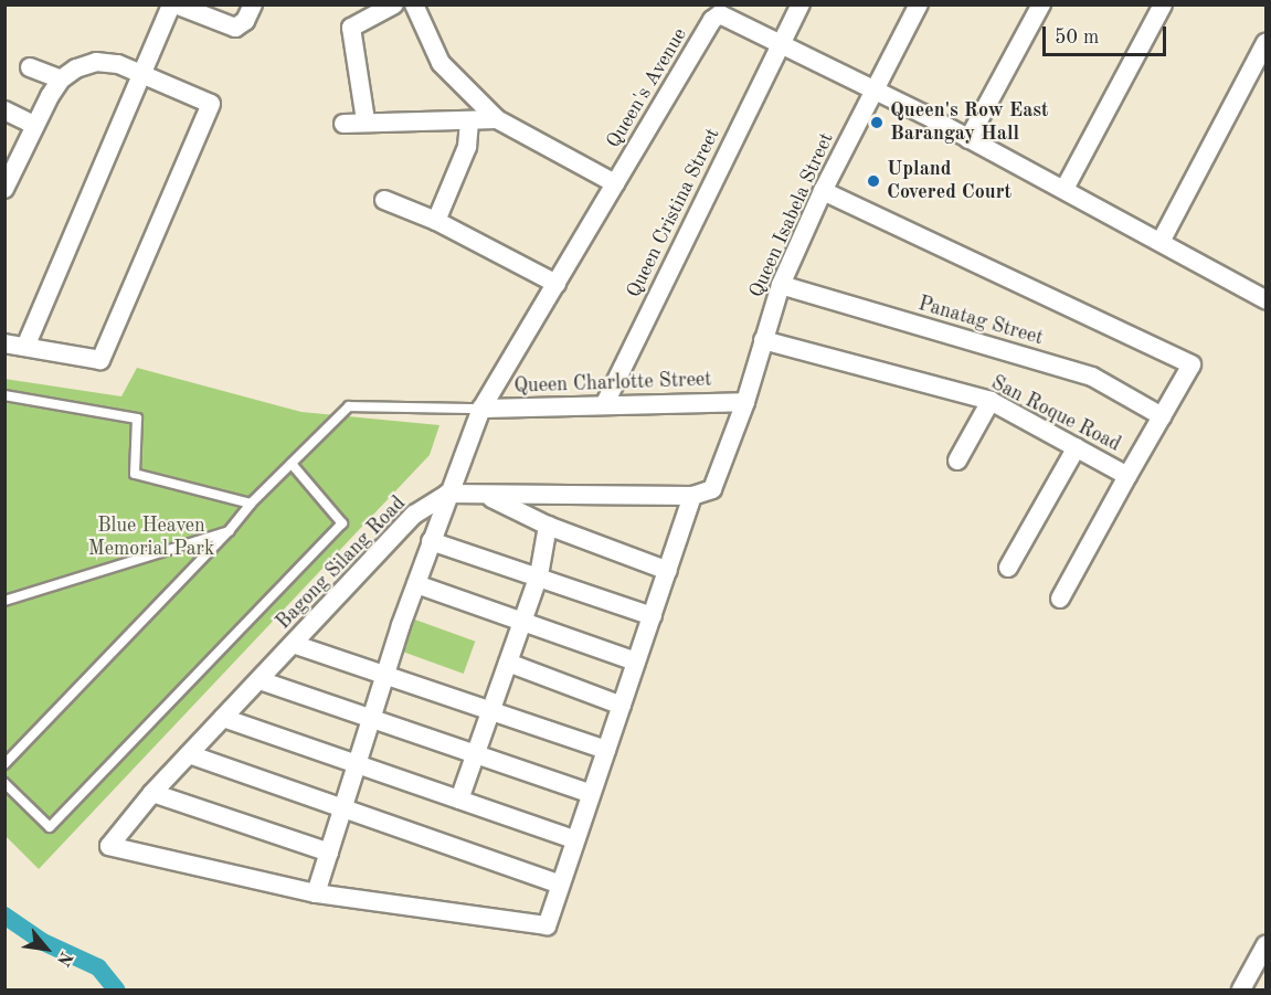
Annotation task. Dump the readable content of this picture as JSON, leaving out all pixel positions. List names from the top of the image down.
{
  "streets": {
    "street": [
      "Queen's Avenue",
      "Queen Cristina Street",
      "Queen Isabela Street",
      "Panatag Street",
      "Queen Charlotte Street",
      "San Roque Road",
      "Bagong Silang Road"
    ]
  },
  "crossings": [
    ["Queen's Avenue", "Queen Cristina Street"],
    ["Queen's Avenue", "Queen Isabela Street"],
    ["Queen's Avenue", "Queen Charlotte Street"],
    ["Queen's Avenue", "Bagong Silang Road"],
    ["Queen Cristina Street", "Queen Charlotte Street"],
    ["Queen Isabela Street", "Panatag Street"],
    ["Queen Isabela Street", "Queen Charlotte Street"],
    ["Queen Isabela Street", "San Roque Road"],
    ["Panatag Street", "San Roque Road"]
  ],
  "parks": ["Blue Heaven Memorial Park"],
  "places": ["Queen's Row East Barangay Hall", "Upland Covered Court"],
  "scale_bar": "50 m",
  "north": "bottom right"
}
